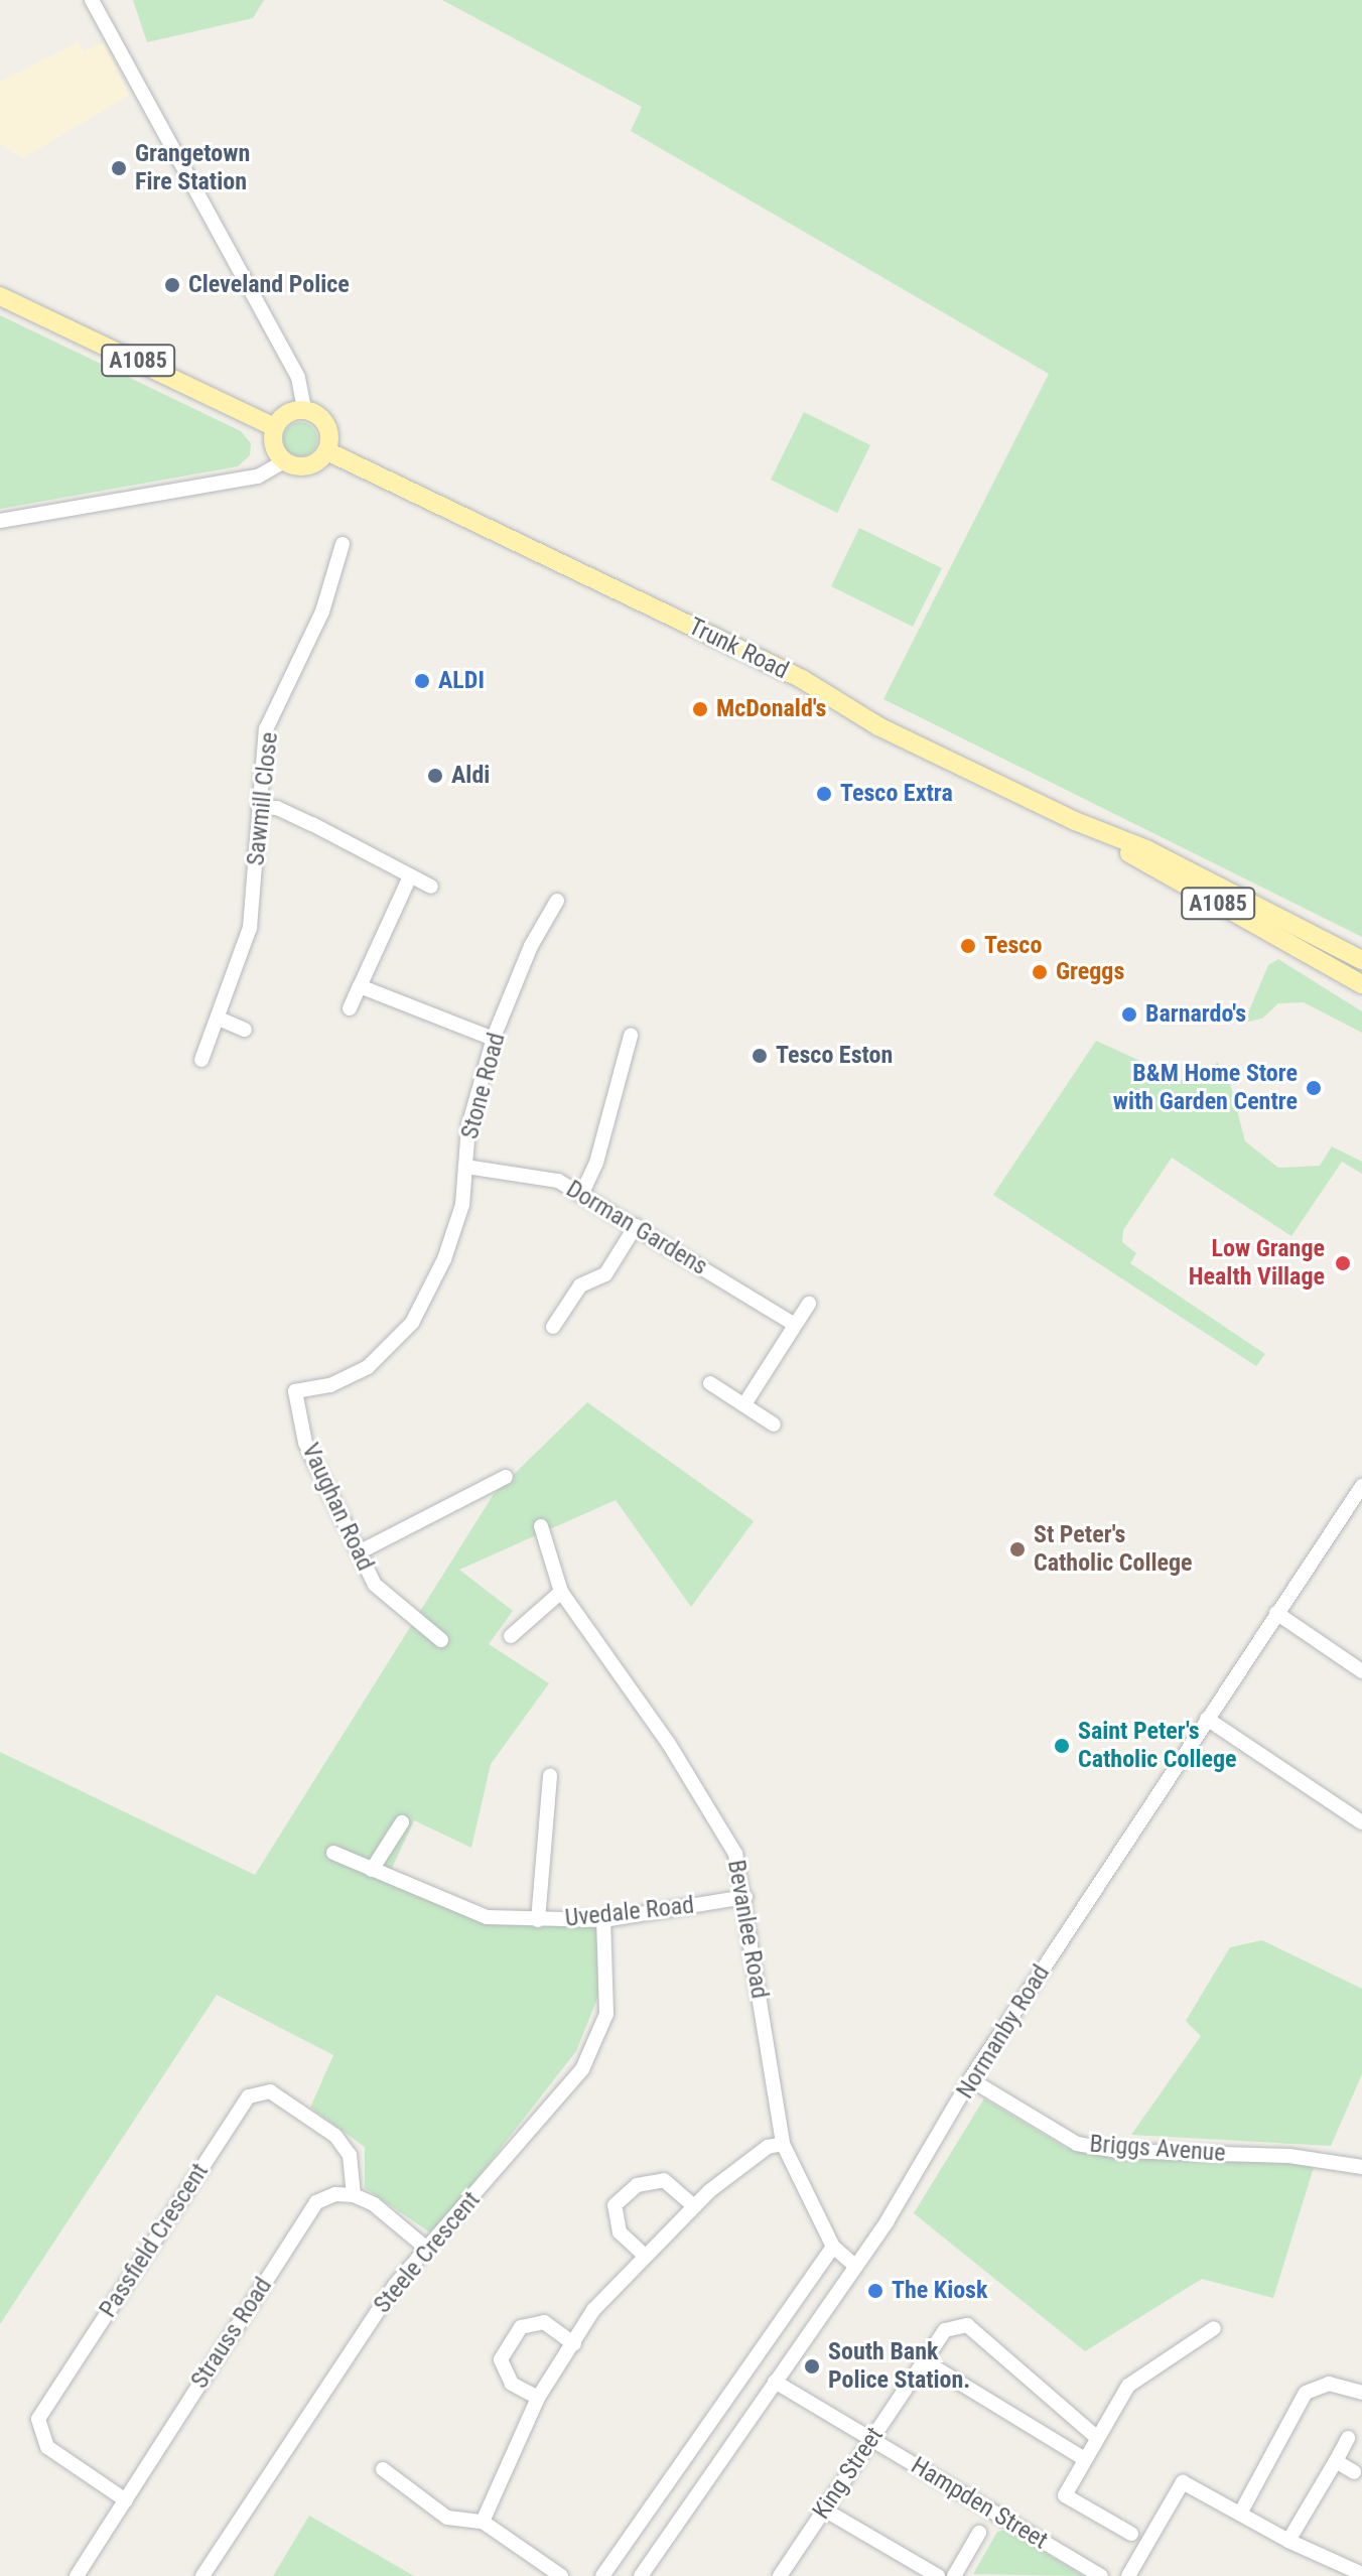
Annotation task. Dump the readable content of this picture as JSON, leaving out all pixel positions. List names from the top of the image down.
{
  "streets": {
    "main road": ["A1085", "Trunk Road"],
    "street": [
      "Sawmill Close",
      "Stone Road",
      "Dorman Gardens",
      "Vaughan Road",
      "Uvedale Road",
      "Bevanlee Road",
      "Normanby Road",
      "Briggs Avenue",
      "Passfield Crescent",
      "Steele Crescent",
      "Strauss Road",
      "King Street",
      "Hampden Street"
    ]
  },
  "crossings": [
    ["A1085", "Trunk Road"],
    ["Stone Road", "Dorman Gardens"],
    ["Stone Road", "Vaughan Road"],
    ["Uvedale Road", "Bevanlee Road"],
    ["Uvedale Road", "Steele Crescent"],
    ["Bevanlee Road", "Normanby Road"],
    ["Normanby Road", "Briggs Avenue"],
    ["Normanby Road", "Hampden Street"],
    ["Passfield Crescent", "Strauss Road"],
    ["King Street", "Hampden Street"]
  ],
  "places": [
    "Grangetown Fire Station",
    "Cleveland Police",
    "ALDI",
    "McDonald's",
    "Aldi",
    "Tesco Extra",
    "Tesco",
    "Greggs",
    "Barnardo's",
    "Tesco Eston",
    "B&M Home Store with Garden Centre",
    "Low Grange Health Village",
    "St Peter's Catholic College",
    "Saint Peter's Catholic College",
    "The Kiosk",
    "South Bank Police Station."
  ]
}
